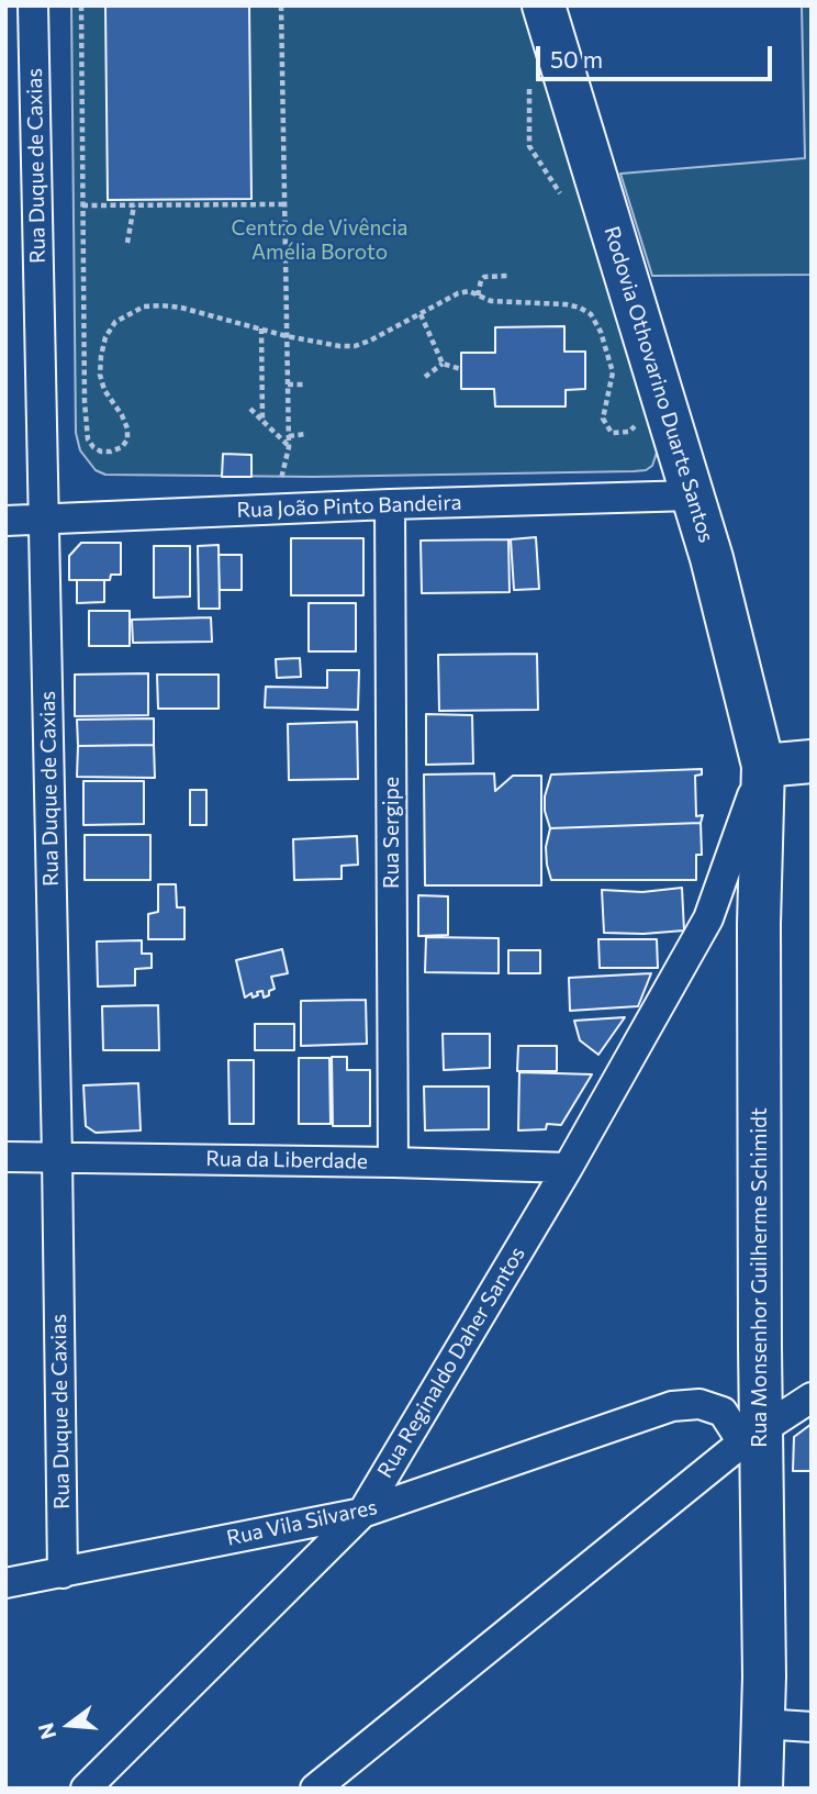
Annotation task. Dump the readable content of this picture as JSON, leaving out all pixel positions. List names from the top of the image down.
{
  "streets": {
    "main road": ["Rodovia Othovarino Duarte Santos", "Rua Monsenhor Guilherme Schimidt"],
    "street": [
      "Rua Duque de Caxias",
      "Rua João Pinto Bandeira",
      "Rua Sergipe",
      "Rua da Liberdade",
      "Rua Reginaldo Daher Santos",
      "Rua Vila Silvares"
    ]
  },
  "crossings": [
    ["Rua Duque de Caxias", "Rua João Pinto Bandeira"],
    ["Rua Duque de Caxias", "Rua da Liberdade"],
    ["Rua Duque de Caxias", "Rua Vila Silvares"],
    ["Rodovia Othovarino Duarte Santos", "Rua João Pinto Bandeira"],
    ["Rodovia Othovarino Duarte Santos", "Rua Monsenhor Guilherme Schimidt"],
    ["Rodovia Othovarino Duarte Santos", "Rua Reginaldo Daher Santos"],
    ["Rua João Pinto Bandeira", "Rua Sergipe"],
    ["Rua Sergipe", "Rua da Liberdade"],
    ["Rua da Liberdade", "Rua Reginaldo Daher Santos"],
    ["Rua Monsenhor Guilherme Schimidt", "Rua Reginaldo Daher Santos"],
    ["Rua Monsenhor Guilherme Schimidt", "Rua Vila Silvares"],
    ["Rua Reginaldo Daher Santos", "Rua Vila Silvares"]
  ],
  "parks": ["Centro de Vivência Amélia Boroto"],
  "scale_bar": "50 m",
  "north": "left"
}
